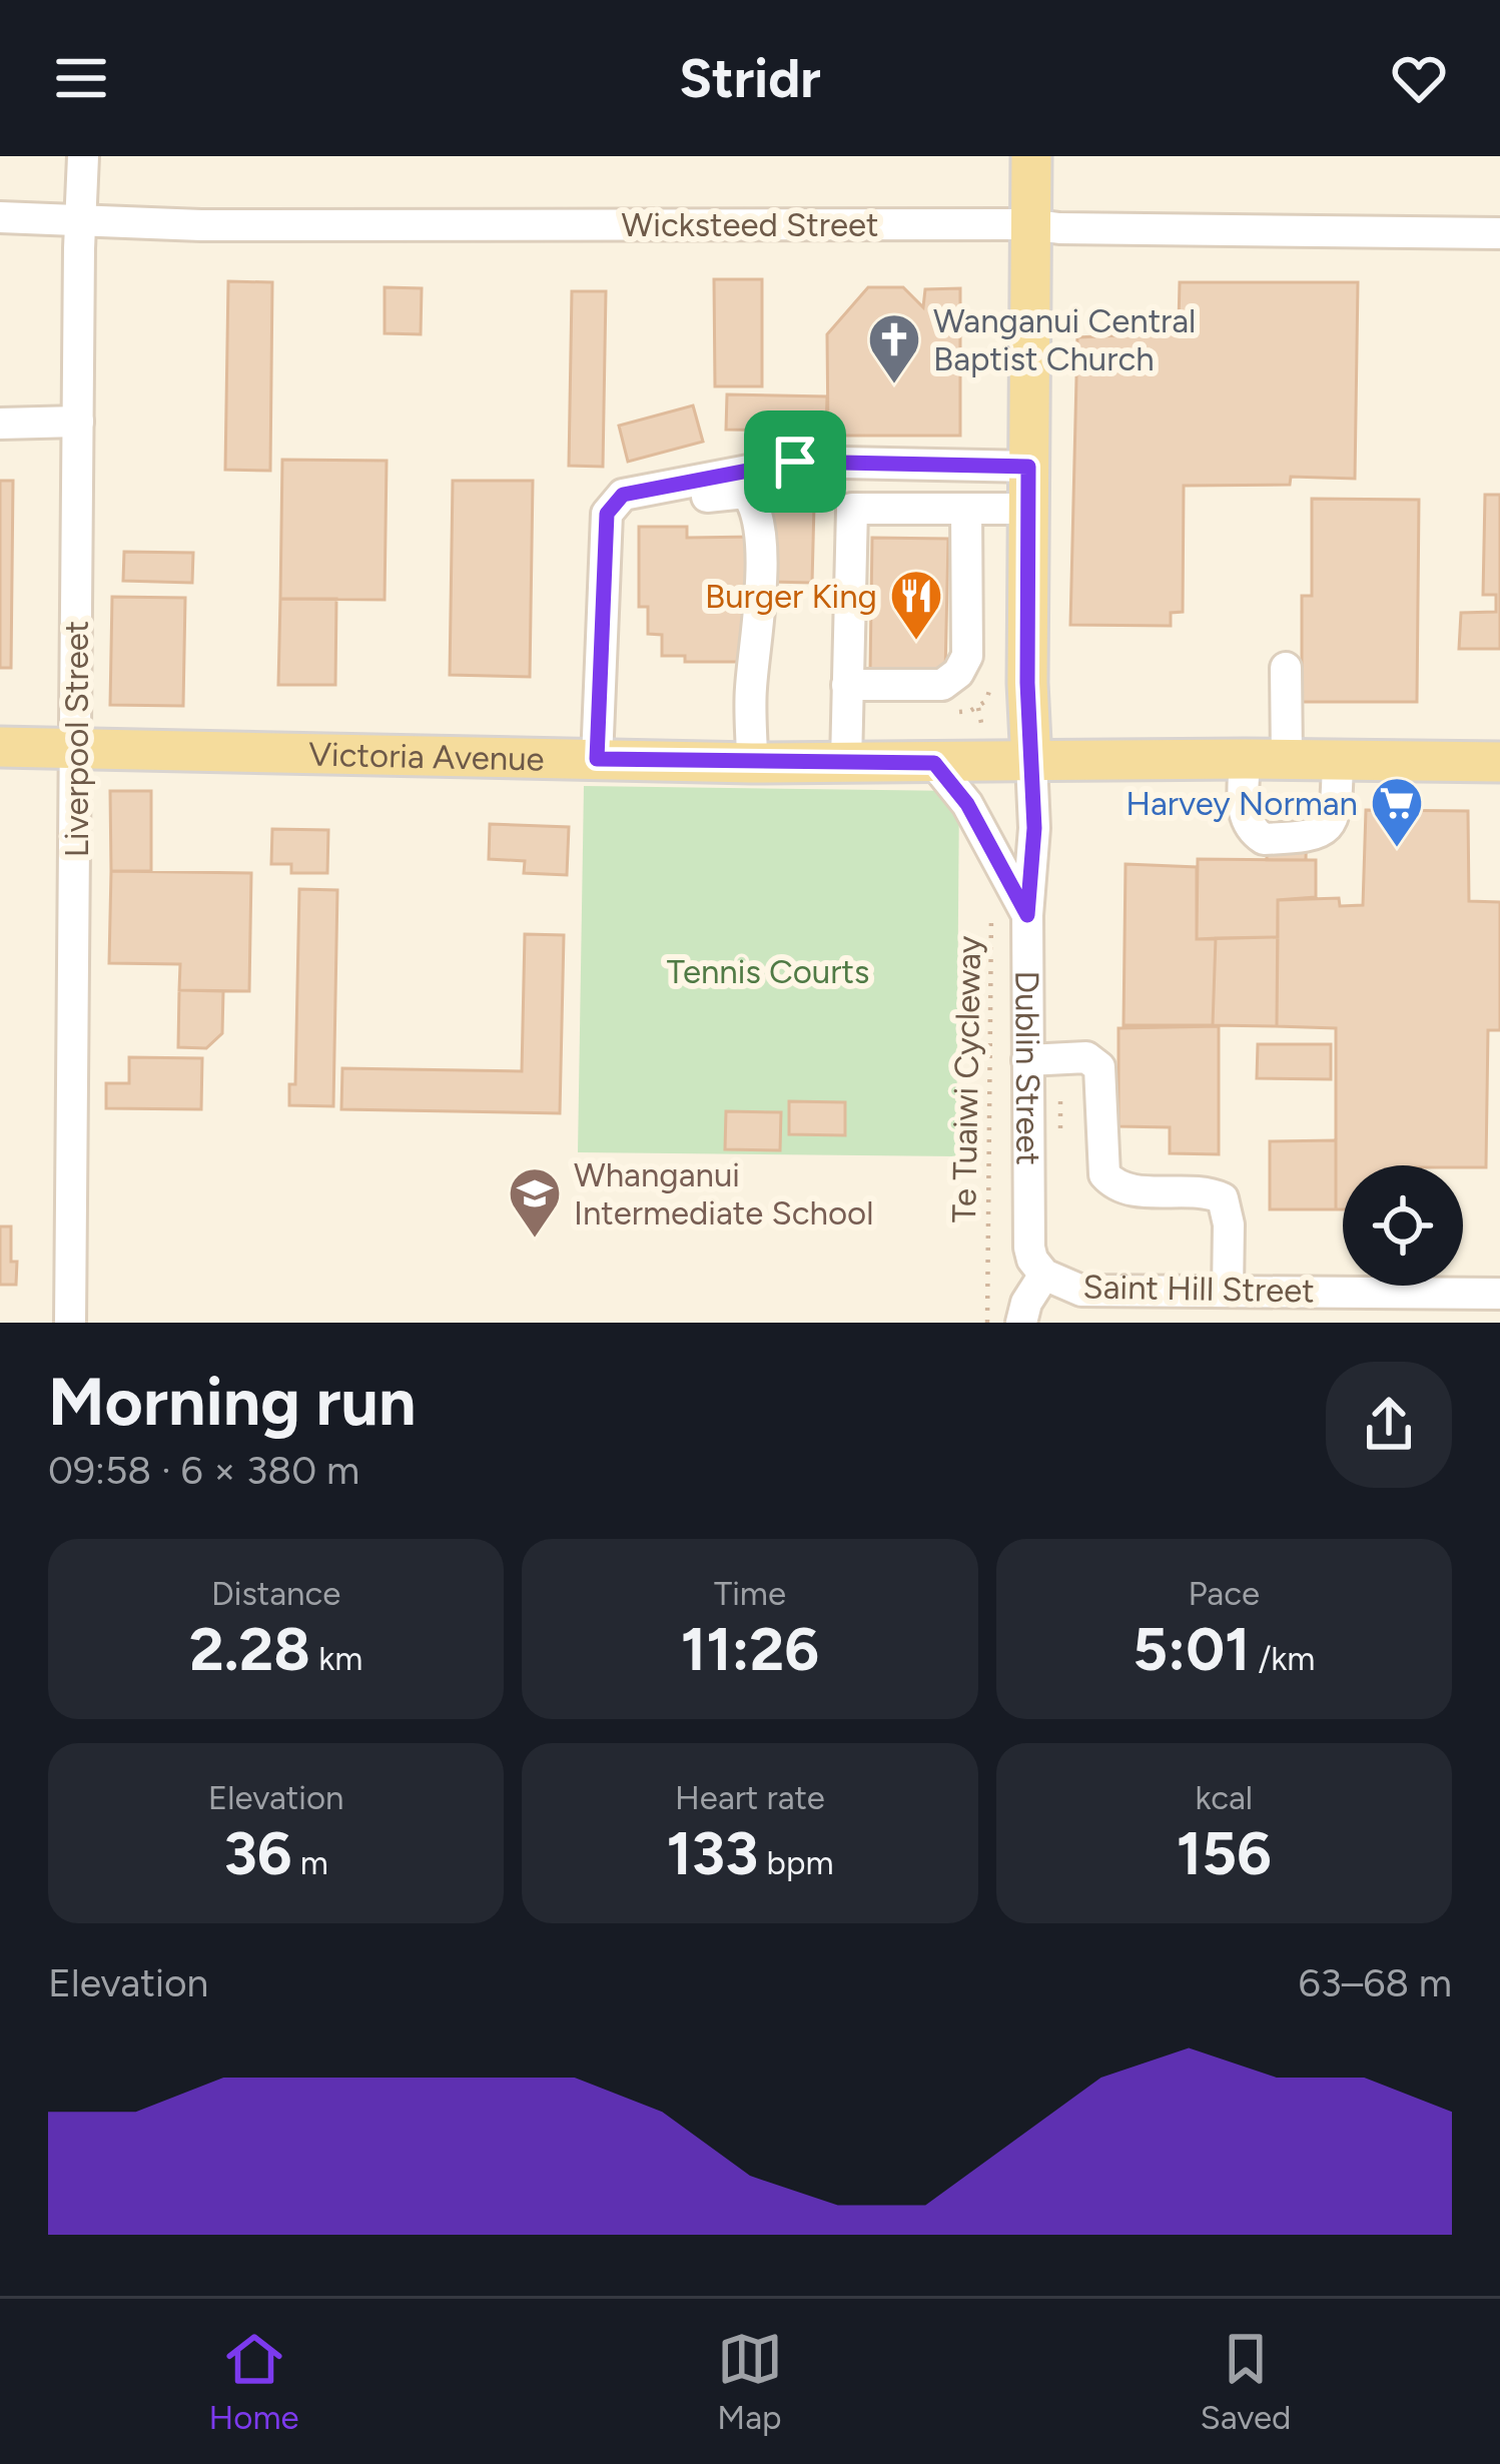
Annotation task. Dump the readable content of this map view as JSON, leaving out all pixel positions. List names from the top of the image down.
{
  "streets": {
    "main road": ["Victoria Avenue", "Dublin Street"],
    "street": ["Wicksteed Street", "Liverpool Street", "Saint Hill Street"],
    "path": ["Te Tuaiwi Cycleway"]
  },
  "crossings": [
    ["Wicksteed Street", "Liverpool Street"],
    ["Wicksteed Street", "Dublin Street"],
    ["Liverpool Street", "Victoria Avenue"],
    ["Victoria Avenue", "Dublin Street"],
    ["Dublin Street", "Saint Hill Street"]
  ],
  "parks": ["Tennis Courts"],
  "places": {
    "church": ["Wanganui Central Baptist Church"],
    "restaurant": ["Burger King"],
    "supermarket": ["Harvey Norman"],
    "school or university": ["Whanganui Intermediate School"]
  },
  "page": {
    "header": "Stridr",
    "heading": ["Morning run", "09:58 · 6 × 380 m"],
    "stats": [
      ["Distance", "2.28 km"],
      ["Time", "11:26"],
      ["Pace", "5:01 /km"],
      ["Elevation", "36 m"],
      ["Heart rate", "133 bpm"],
      ["kcal", "156"]
    ],
    "chart": ["Elevation", "63–68 m"],
    "tabs": ["Home", "Map", "Saved"]
  }
}
